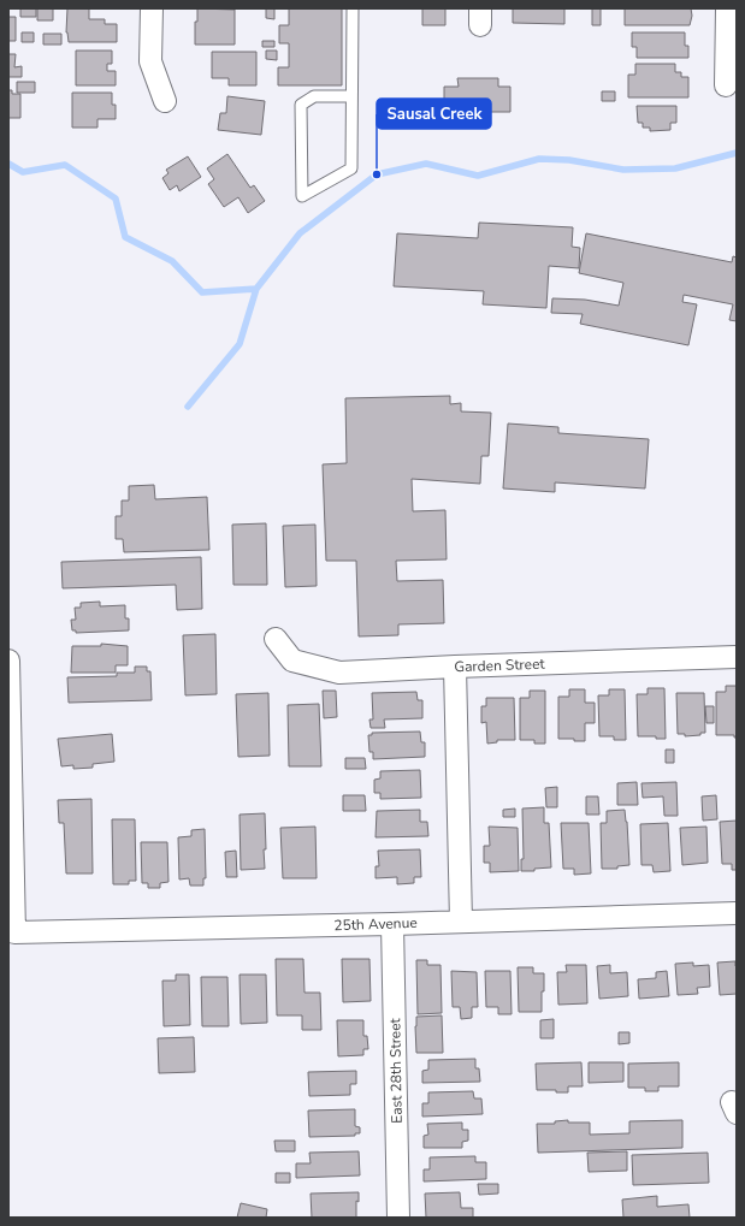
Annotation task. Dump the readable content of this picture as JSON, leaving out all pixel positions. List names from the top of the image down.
{
  "streets": {
    "street": ["Garden Street", "25th Avenue", "East 28th Street"]
  },
  "crossings": [
    ["25th Avenue", "East 28th Street"]
  ],
  "places": ["Sausal Creek"]
}
